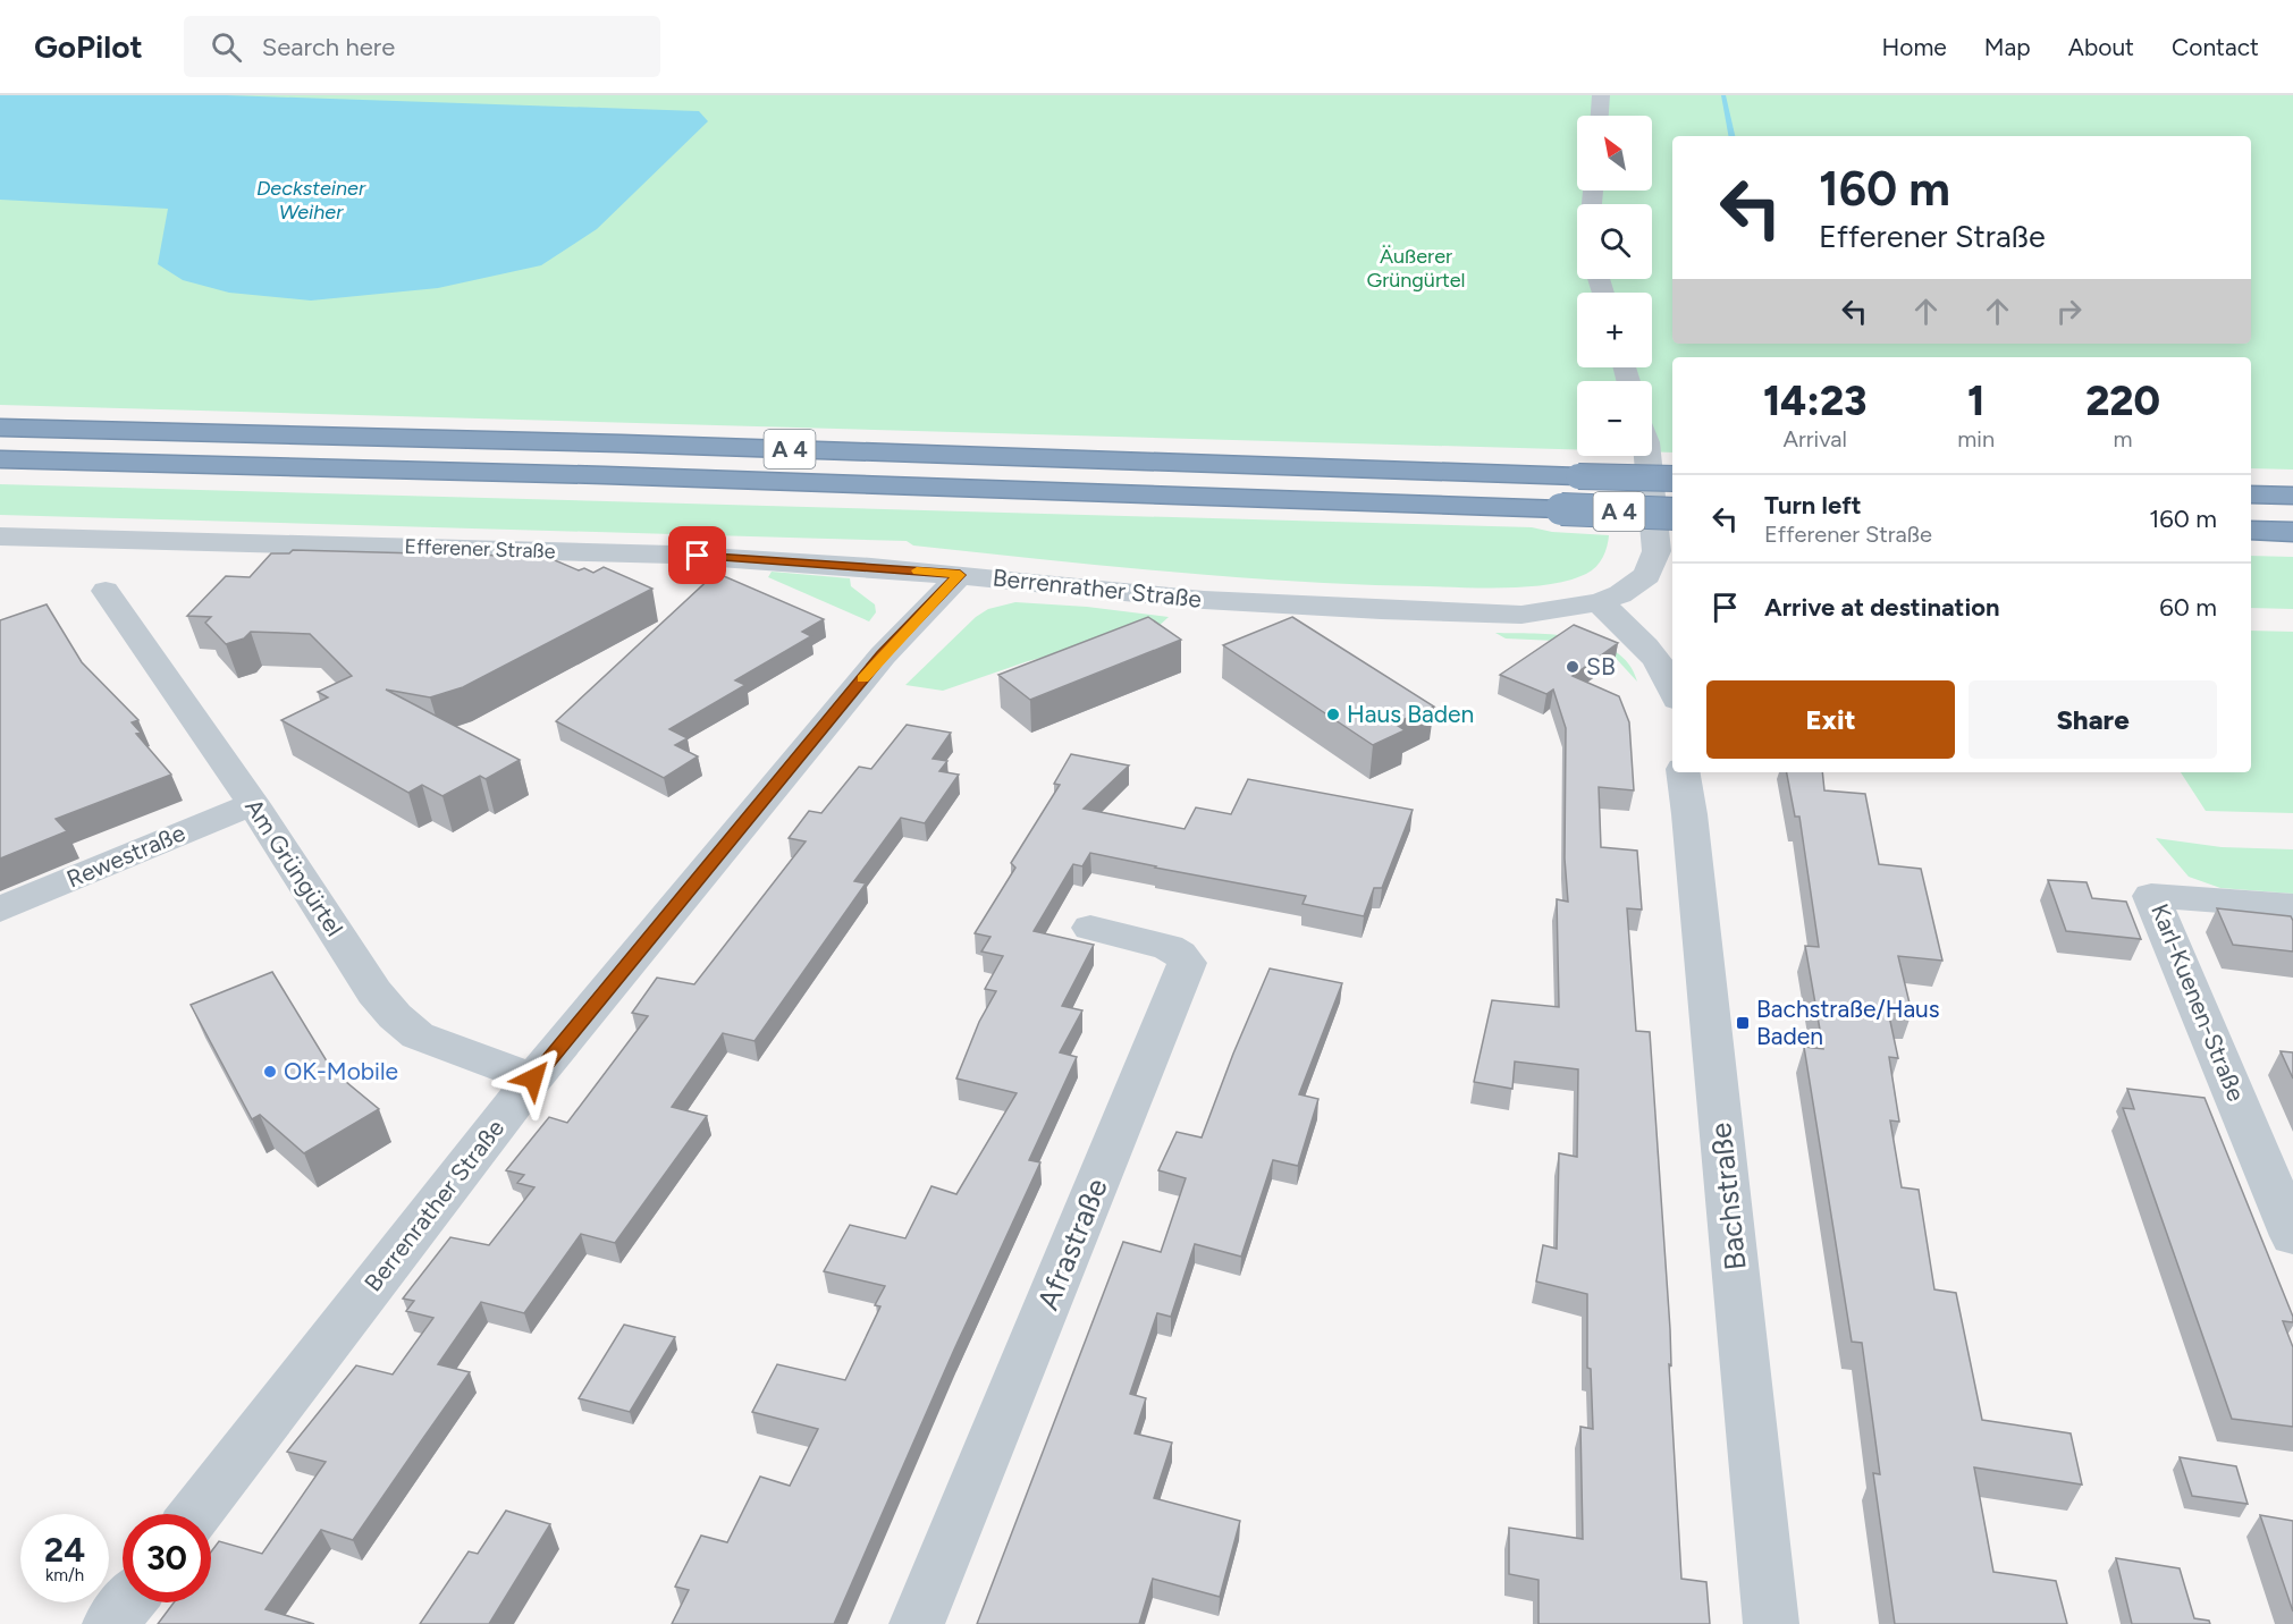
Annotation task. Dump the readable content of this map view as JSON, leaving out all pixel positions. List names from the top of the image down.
{
  "streets": {
    "highway": ["A 4"],
    "street": [
      "Efferener Straße",
      "Berrenrather Straße",
      "Rewestraße",
      "Am Grüngürtel",
      "Karl-Kuenen-Straße",
      "Bachstraße",
      "Afrastraße"
    ]
  },
  "crossings": [
    ["Efferener Straße", "Berrenrather Straße"],
    ["Berrenrather Straße", "Am Grüngürtel"],
    ["Rewestraße", "Am Grüngürtel"]
  ],
  "water": ["Decksteiner Weiher"],
  "parks": ["Äußerer Grüngürtel"],
  "places": {
    "other": ["SB", "Haus Baden", "OK-Mobile"],
    "transit": ["Bachstraße/Haus Baden"]
  },
  "north": "top left",
  "page": {
    "header": "GoPilot",
    "search": "Search here",
    "nav": [
      "Home",
      "Map",
      "About",
      "Contact"
    ],
    "map_buttons": ["+", "−"],
    "turn": ["160 m", "Efferener Straße"],
    "eta": [
      "14:23",
      "Arrival",
      "1",
      "min",
      "220",
      "m"
    ],
    "list": [
      {
        "name": "Turn left",
        "note": "Efferener Straße",
        "value": "160 m"
      },
      {
        "name": "Arrive at destination",
        "value": "60 m"
      }
    ],
    "buttons": ["Exit", "Share"],
    "speed": "24 km/h",
    "limit": "30"
  }
}
